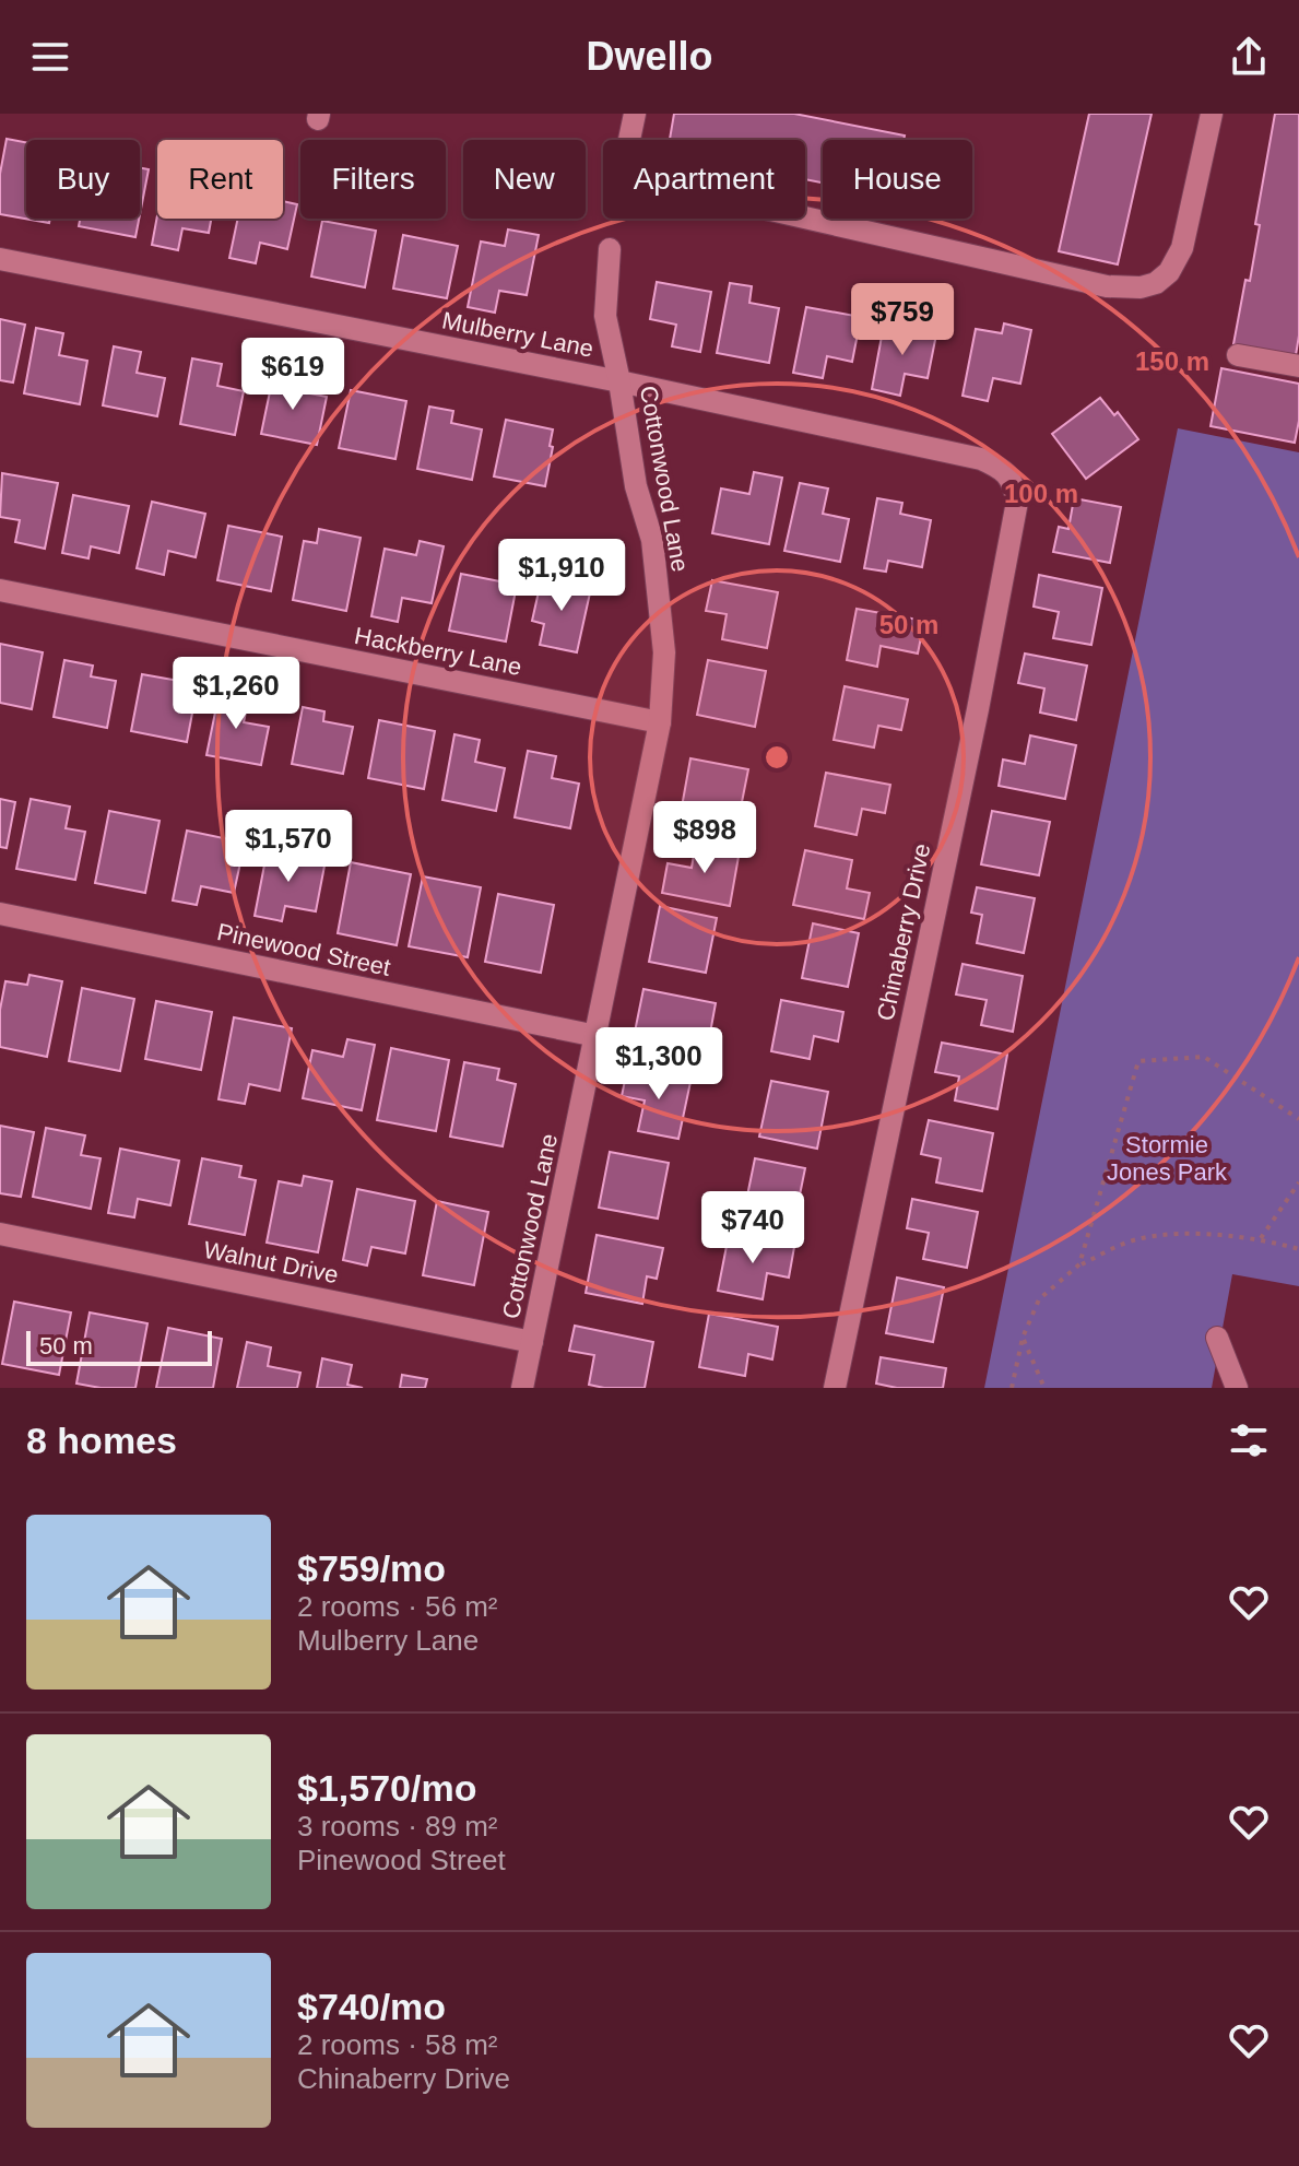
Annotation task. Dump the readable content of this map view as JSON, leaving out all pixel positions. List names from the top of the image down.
{
  "streets": {
    "street": [
      "Mulberry Lane",
      "Cottonwood Lane",
      "Hackberry Lane",
      "Chinaberry Drive",
      "Pinewood Street",
      "Walnut Drive"
    ]
  },
  "crossings": [
    ["Mulberry Lane", "Cottonwood Lane"],
    ["Mulberry Lane", "Chinaberry Drive"],
    ["Cottonwood Lane", "Hackberry Lane"],
    ["Cottonwood Lane", "Pinewood Street"],
    ["Cottonwood Lane", "Walnut Drive"]
  ],
  "parks": ["Stormie Jones Park"],
  "scale_bar": "50 m",
  "page": {
    "header": "Dwello",
    "chip": [
      "Buy",
      "Rent",
      "Filters",
      "New",
      "Apartment",
      "House"
    ],
    "price": [
      "$759",
      "$619",
      "$1,910",
      "$1,260",
      "$898",
      "$1,570",
      "$1,300",
      "$740"
    ],
    "scale": "50 m",
    "heading": "8 homes",
    "list": [
      {
        "name": "$759/mo",
        "note": "2 rooms · 56 m² · Mulberry Lane"
      },
      {
        "name": "$1,570/mo",
        "note": "3 rooms · 89 m² · Pinewood Street"
      },
      {
        "name": "$740/mo",
        "note": "2 rooms · 58 m² · Chinaberry Drive"
      }
    ]
  },
  "rings": ["150 m", "100 m", "50 m"]
}
